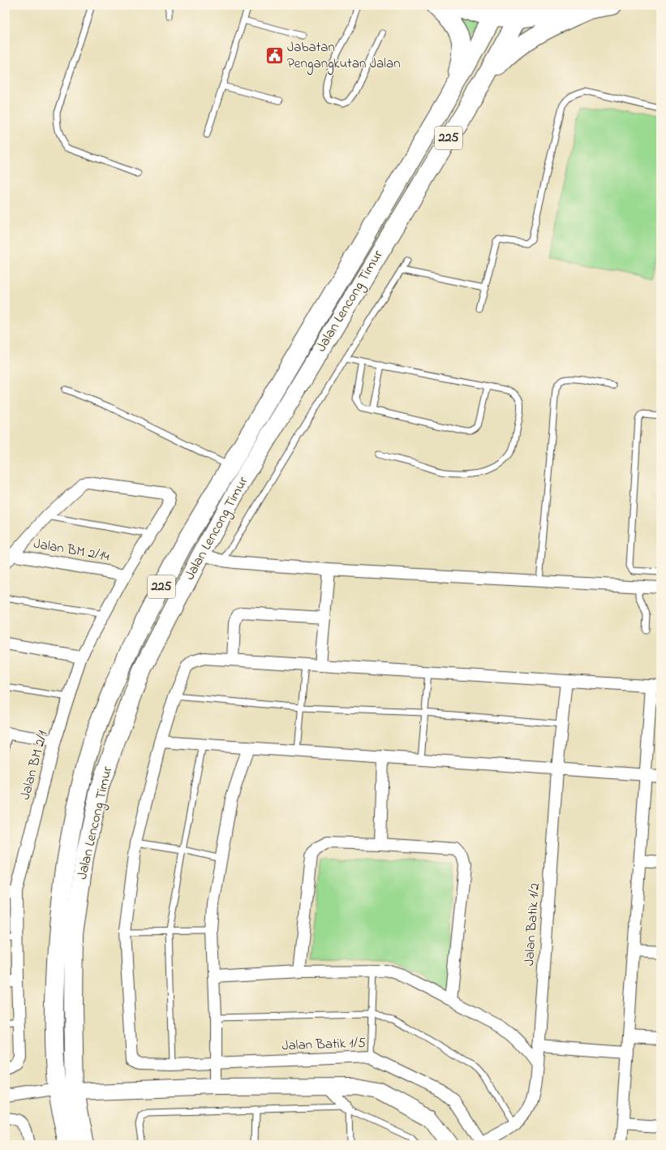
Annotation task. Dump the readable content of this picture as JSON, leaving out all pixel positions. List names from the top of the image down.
{
  "streets": {
    "main road": ["225", "Jalan Lencong Timur"],
    "street": [
      "Jalan BM 2/14",
      "Jalan BM 2/1",
      "Jalan Batik 1/2",
      "Jalan Batik 1/5"
    ]
  },
  "crossings": [
    ["Jalan BM 2/14", "Jalan BM 2/1"],
    ["Jalan Batik 1/2", "Jalan Batik 1/5"]
  ],
  "places": {
    "public building": ["Jabatan Pengangkutan Jalan"]
  }
}
